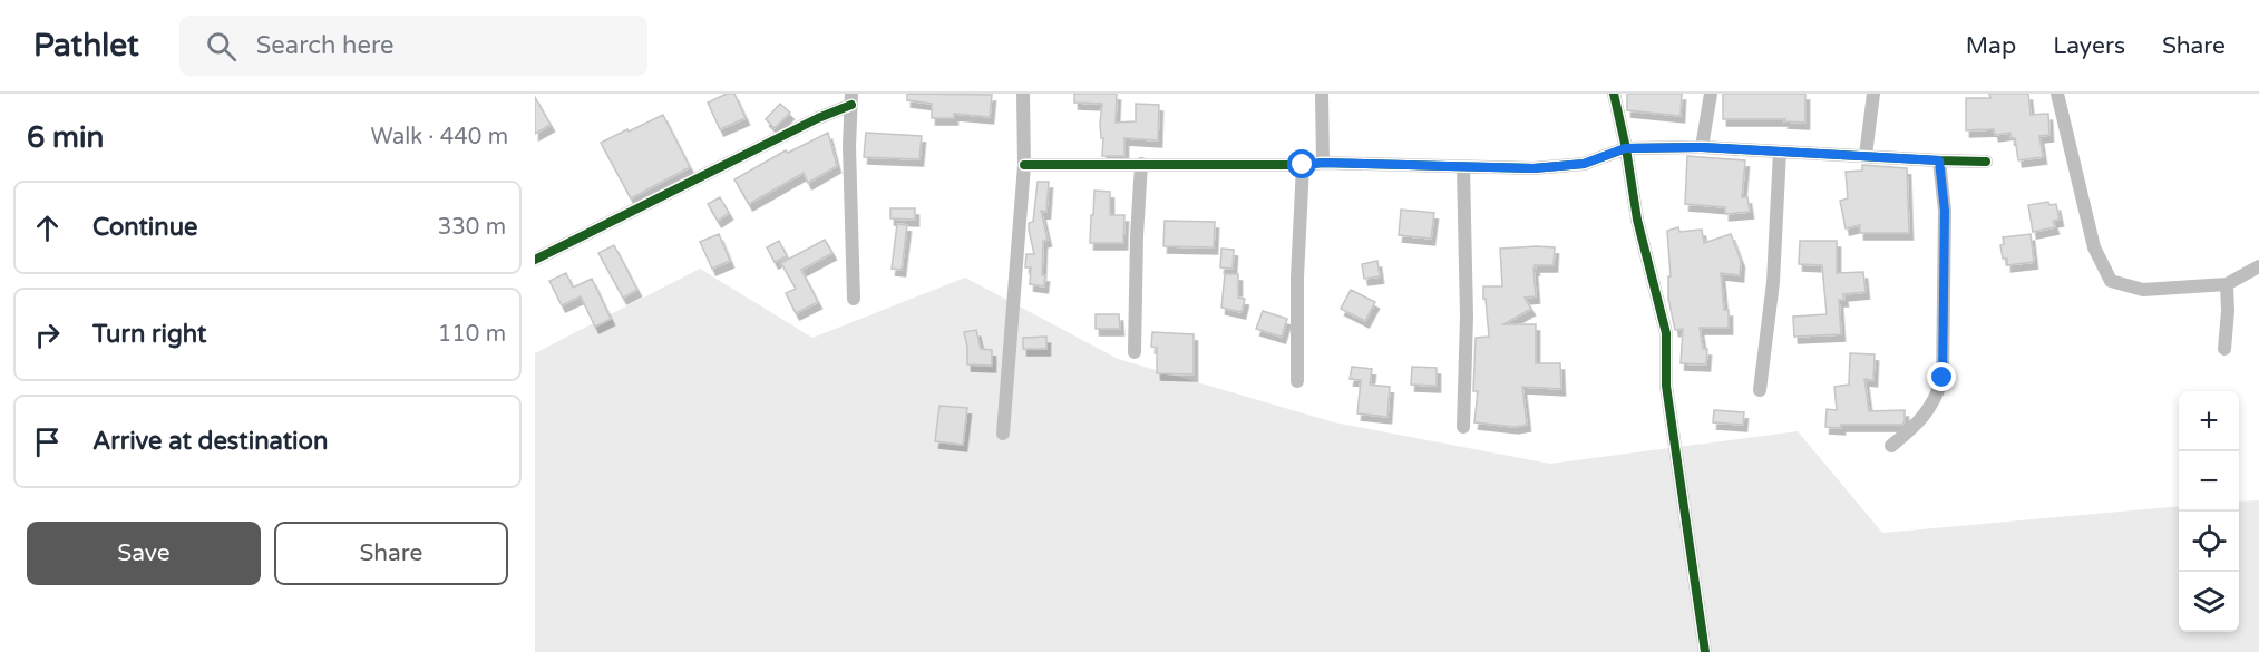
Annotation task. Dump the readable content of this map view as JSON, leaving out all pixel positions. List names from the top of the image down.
{
  "page": {
    "header": "Pathlet",
    "search": "Search here",
    "nav": ["Map", "Layers", "Share"],
    "heading": ["6 min", "Walk · 440 m"],
    "list": [
      ["Continue", "330 m"],
      ["Turn right", "110 m"],
      "Arrive at destination"
    ],
    "map_buttons": ["+", "−"],
    "buttons": ["Save", "Share"]
  }
}
